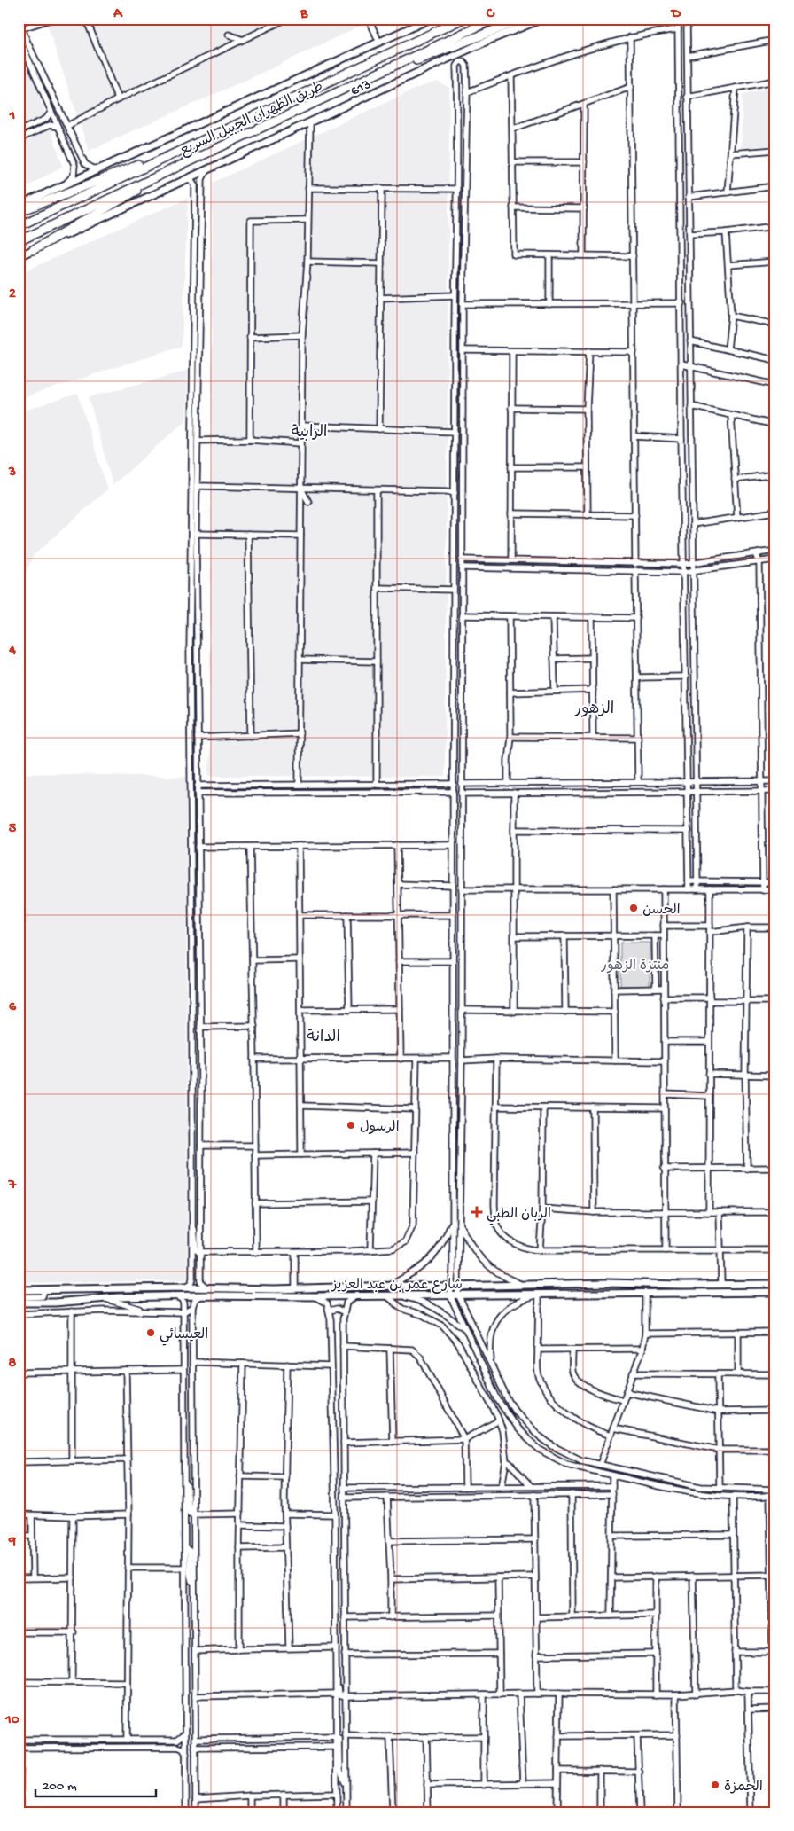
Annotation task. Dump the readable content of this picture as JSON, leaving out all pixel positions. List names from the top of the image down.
{
  "streets": {
    "highway": ["613", "طريق الظهران الجبيل السريع"],
    "main road": ["شارع عمر بن عبد العزيز"]
  },
  "districts": ["الرابية", "الزهور", "الدانة"],
  "parks": ["منتزة الزهور"],
  "places": {
    "other": [
      "الحسن",
      "الرسول",
      "العيسائي",
      "الحمزة"
    ],
    "health": ["الربان الطبي"]
  },
  "scale_bar": "200 m",
  "grid": {
    "columns": [
      "A",
      "B",
      "C",
      "D"
    ],
    "rows": [
      "1",
      "2",
      "3",
      "4",
      "5",
      "6",
      "7",
      "8",
      "9",
      "10"
    ]
  }
}
